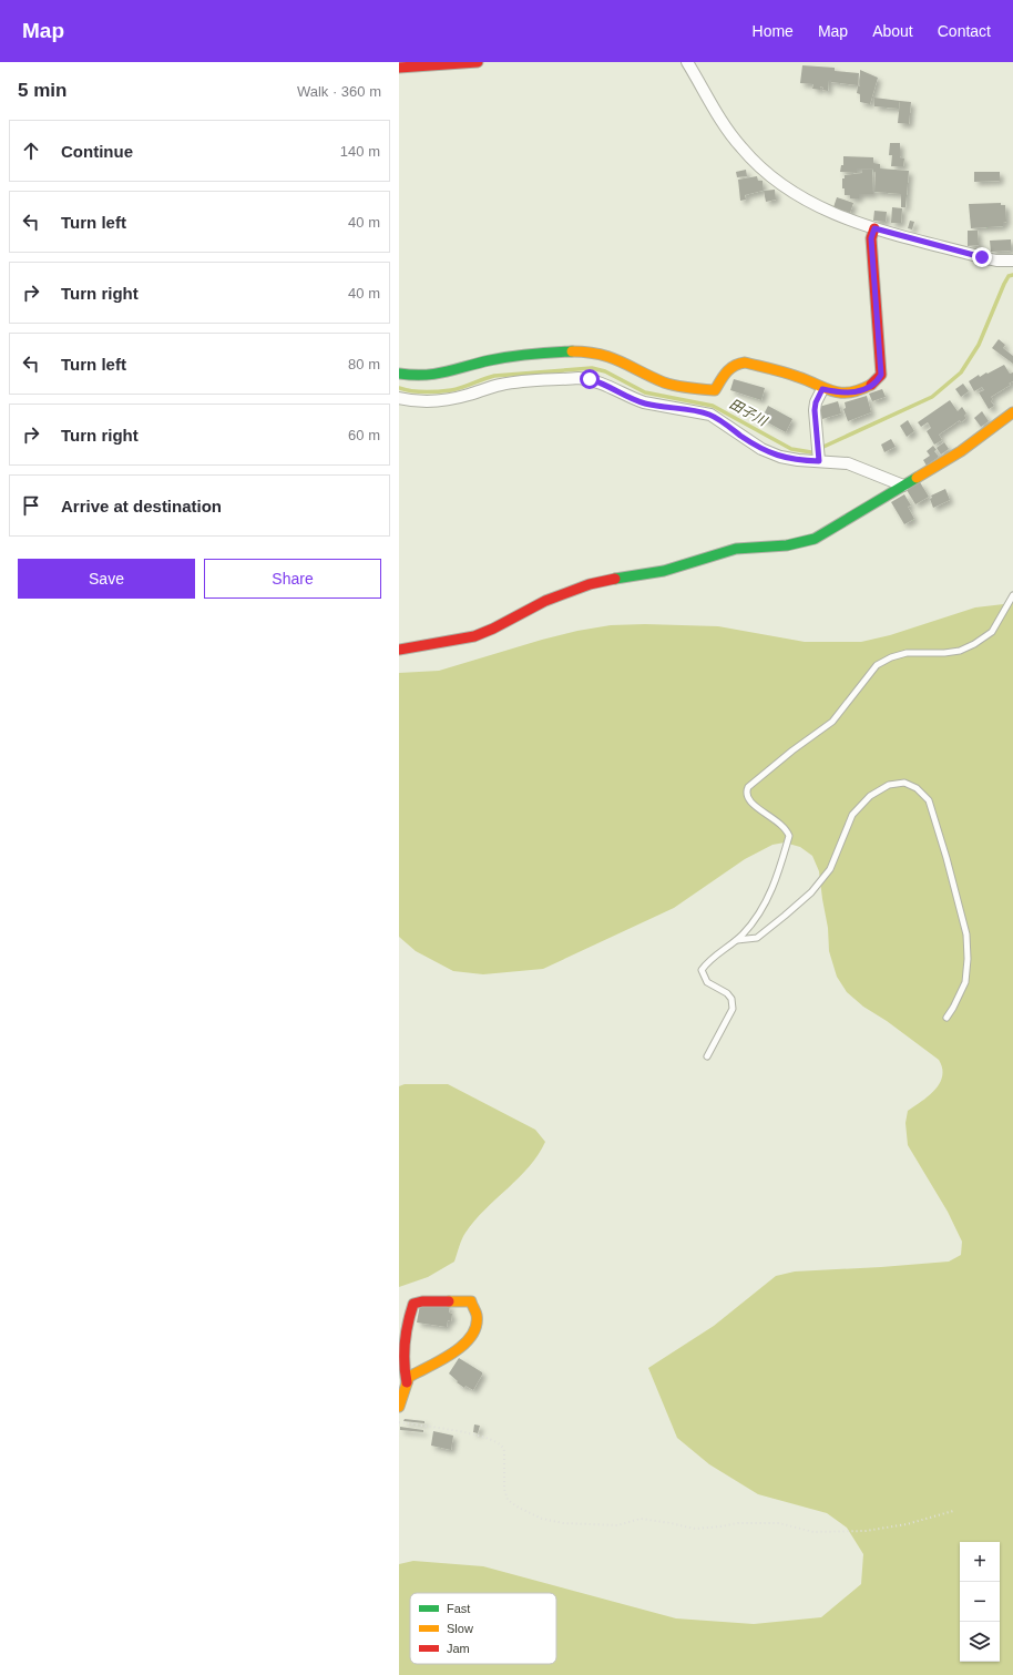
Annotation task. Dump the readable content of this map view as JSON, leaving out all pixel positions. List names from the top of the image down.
{
  "water": ["田子川"],
  "legend": ["Fast", "Slow", "Jam"],
  "page": {
    "header": "Map",
    "nav": [
      "Home",
      "Map",
      "About",
      "Contact"
    ],
    "heading": ["5 min", "Walk · 360 m"],
    "list": [
      ["Continue", "140 m"],
      ["Turn left", "40 m"],
      ["Turn right", "40 m"],
      ["Turn left", "80 m"],
      ["Turn right", "60 m"],
      "Arrive at destination"
    ],
    "buttons": ["Save", "Share"],
    "map_buttons": ["+", "−"]
  }
}
